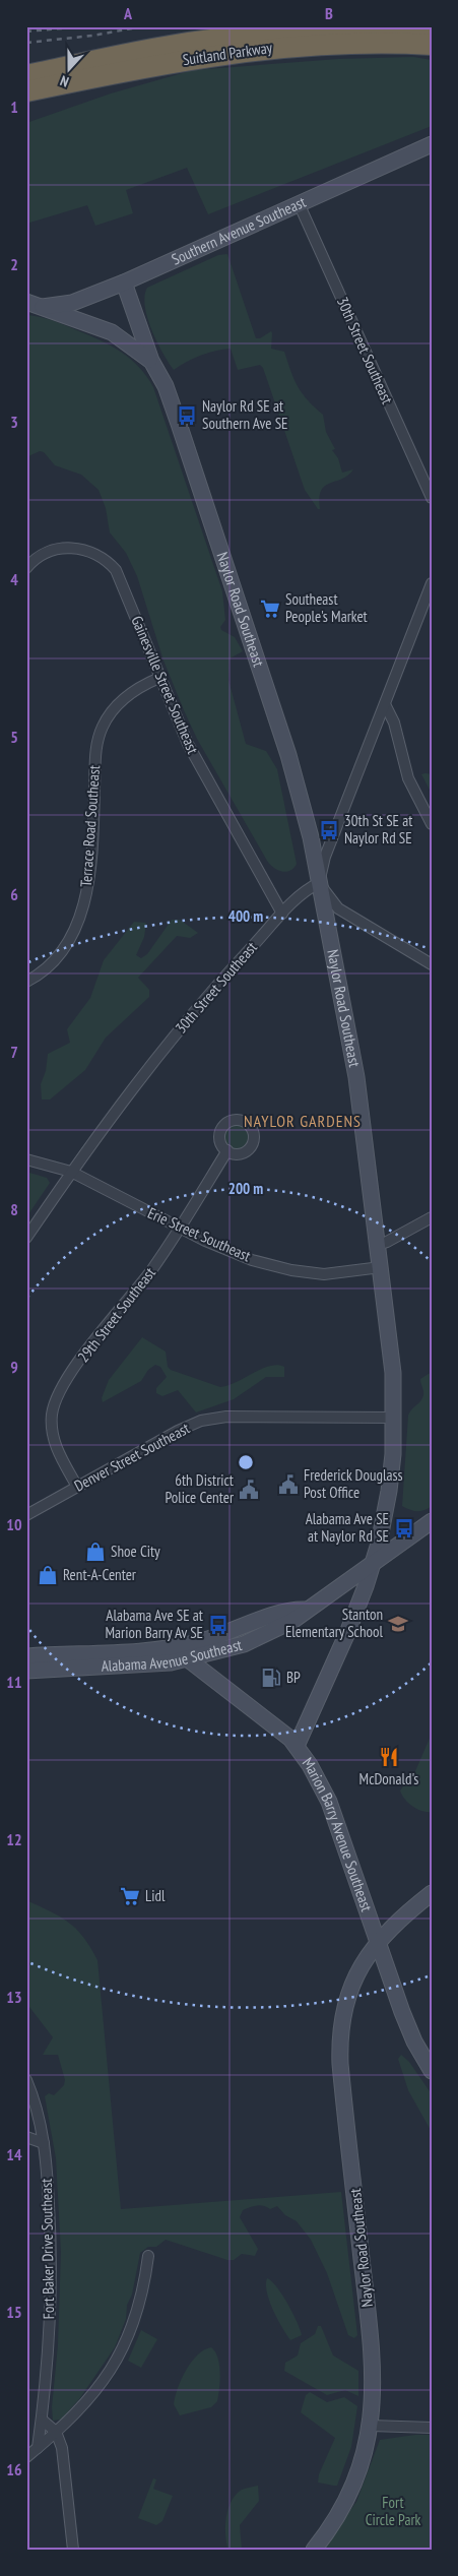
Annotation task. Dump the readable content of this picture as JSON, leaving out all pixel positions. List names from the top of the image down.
{
  "streets": {
    "highway": ["Suitland Parkway"],
    "main road": [
      "Southern Avenue Southeast",
      "Naylor Road Southeast",
      "Alabama Avenue Southeast",
      "Marion Barry Avenue Southeast"
    ],
    "street": [
      "30th Street Southeast",
      "Gainesville Street Southeast",
      "Terrace Road Southeast",
      "Erie Street Southeast",
      "29th Street Southeast",
      "Denver Street Southeast",
      "Fort Baker Drive Southeast"
    ]
  },
  "crossings": [
    ["Southern Avenue Southeast", "30th Street Southeast"],
    ["Southern Avenue Southeast", "Naylor Road Southeast"],
    ["30th Street Southeast", "Naylor Road Southeast"],
    ["30th Street Southeast", "Gainesville Street Southeast"],
    ["30th Street Southeast", "Erie Street Southeast"],
    ["Naylor Road Southeast", "Erie Street Southeast"],
    ["Naylor Road Southeast", "Denver Street Southeast"],
    ["Naylor Road Southeast", "Alabama Avenue Southeast"],
    ["Naylor Road Southeast", "Marion Barry Avenue Southeast"],
    ["Gainesville Street Southeast", "Terrace Road Southeast"],
    ["Erie Street Southeast", "29th Street Southeast"],
    ["29th Street Southeast", "Denver Street Southeast"],
    ["Alabama Avenue Southeast", "Marion Barry Avenue Southeast"]
  ],
  "districts": ["NAYLOR GARDENS"],
  "parks": ["Fort Circle Park"],
  "places": {
    "bus stop": [
      "Naylor Rd SE at Southern Ave SE",
      "30th St SE at Naylor Rd SE",
      "Alabama Ave SE at Naylor Rd SE",
      "Alabama Ave SE at Marion Barry Av SE"
    ],
    "supermarket": ["Southeast People's Market", "Lidl"],
    "public building": ["Frederick Douglass Post Office", "6th District Police Center"],
    "shop": ["Shoe City", "Rent-A-Center"],
    "school or university": ["Stanton Elementary School"],
    "fuel station": ["BP"],
    "restaurant": ["McDonald's"]
  },
  "north": "bottom",
  "grid": {
    "columns": ["A", "B"],
    "rows": [
      "1",
      "2",
      "3",
      "4",
      "5",
      "6",
      "7",
      "8",
      "9",
      "10",
      "11",
      "12",
      "13",
      "14",
      "15",
      "16"
    ]
  },
  "rings": ["400 m", "200 m"]
}
